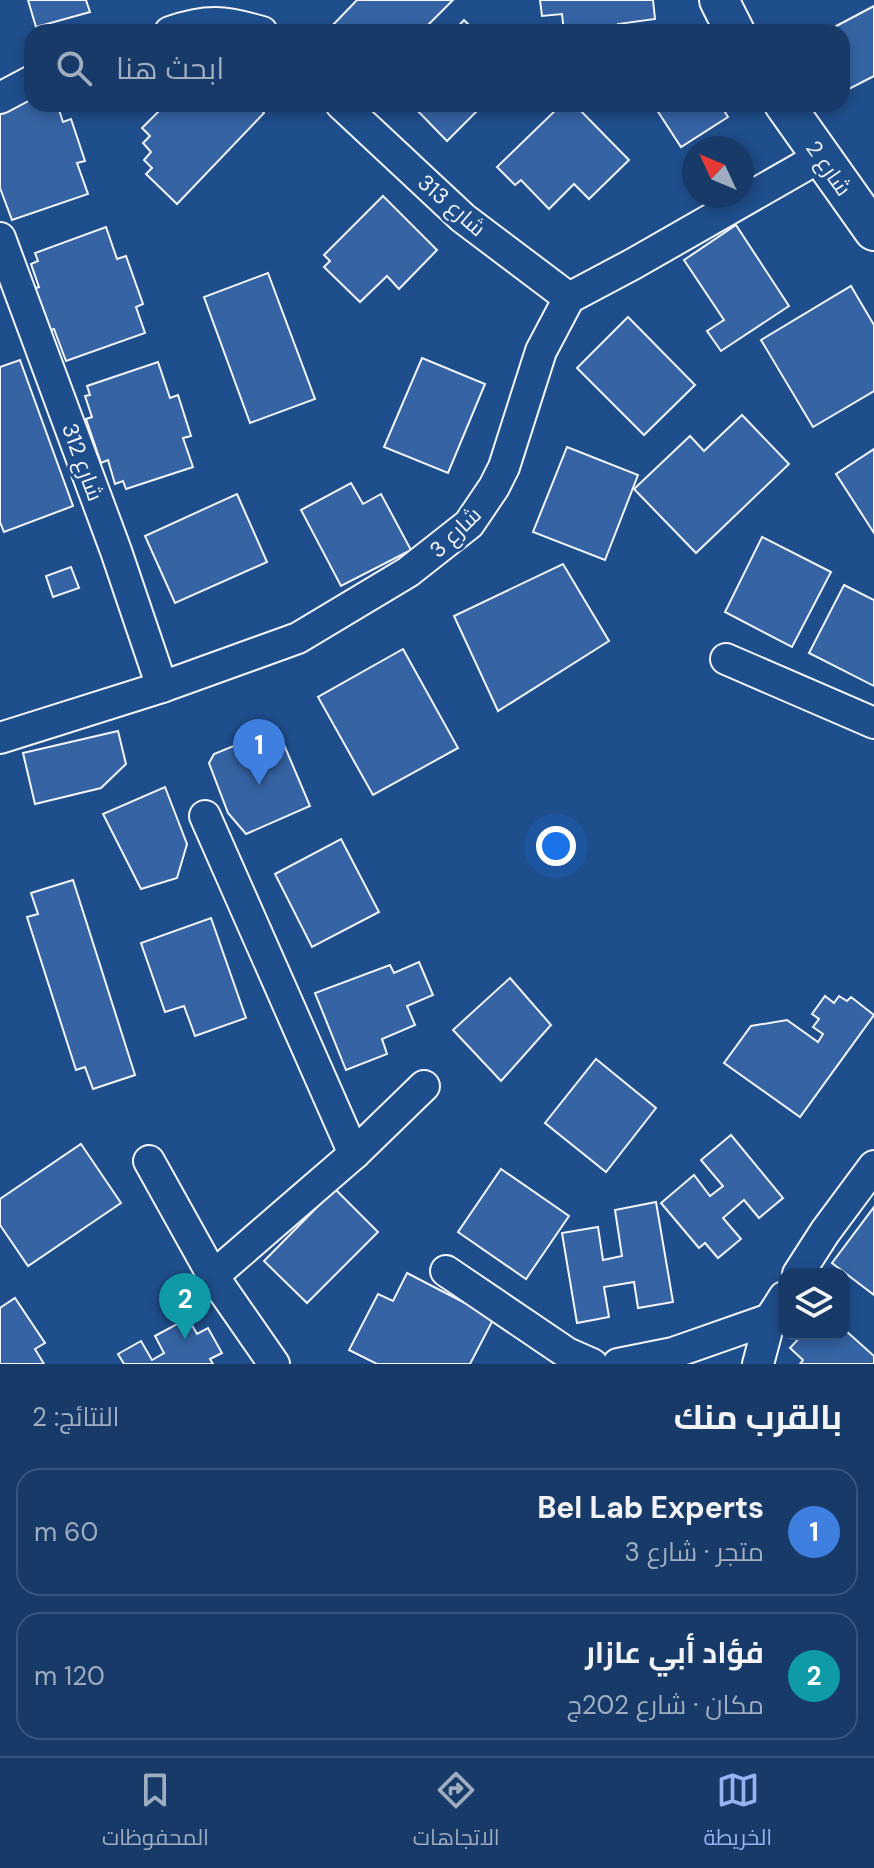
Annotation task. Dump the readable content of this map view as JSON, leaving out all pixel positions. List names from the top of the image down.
{
  "streets": {
    "street": [
      "شارع 2",
      "شارع 313",
      "شارع 312",
      "شارع 3"
    ]
  },
  "crossings": [
    ["شارع 313", "شارع 3"],
    ["شارع 312", "شارع 3"]
  ],
  "north": "top left",
  "page": {
    "search": "ابحث هنا",
    "pins": ["1", "2"],
    "heading": ["بالقرب منك", "النتائج: 2"],
    "list": [
      {
        "mark": "1",
        "name": "Bel Lab Experts",
        "note": "متجر · شارع 3",
        "value": "60 m"
      },
      {
        "mark": "2",
        "name": "فؤاد أبي عازار",
        "note": "مكان · شارع 202ج",
        "value": "120 m"
      }
    ],
    "nav": ["الخريطة", "الاتجاهات", "المحفوظات"]
  }
}
